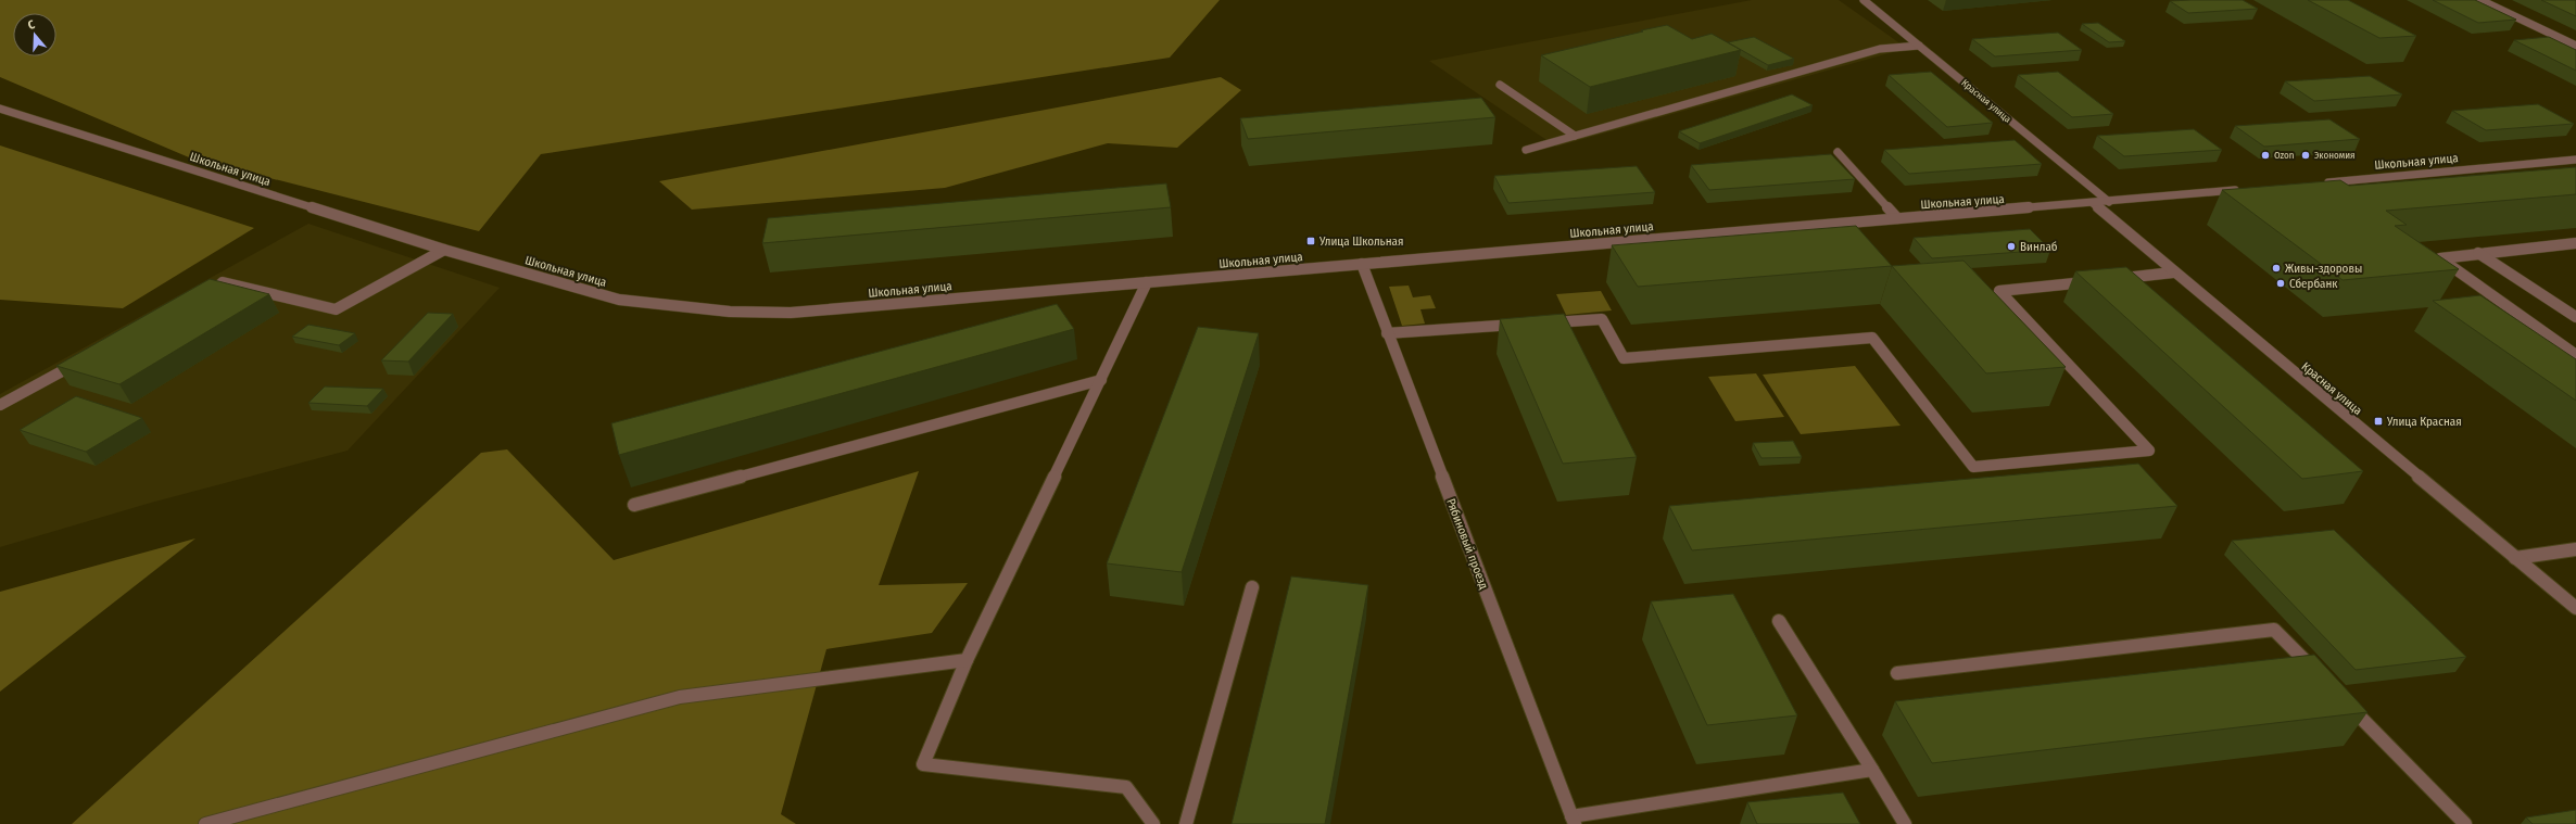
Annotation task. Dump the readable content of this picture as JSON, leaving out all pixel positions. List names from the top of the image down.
{
  "streets": {
    "street": ["Красная улица", "Школьная улица", "Рябиновый проезд"]
  },
  "crossings": [
    ["Красная улица", "Школьная улица"],
    ["Школьная улица", "Рябиновый проезд"]
  ],
  "places": {
    "other": [
      "Ozon",
      "Экономия",
      "Винлаб",
      "Живы-здоровы",
      "Сбербанк"
    ],
    "transit": ["Улица Школьная", "Улица Красная"]
  },
  "north": "top"
}
